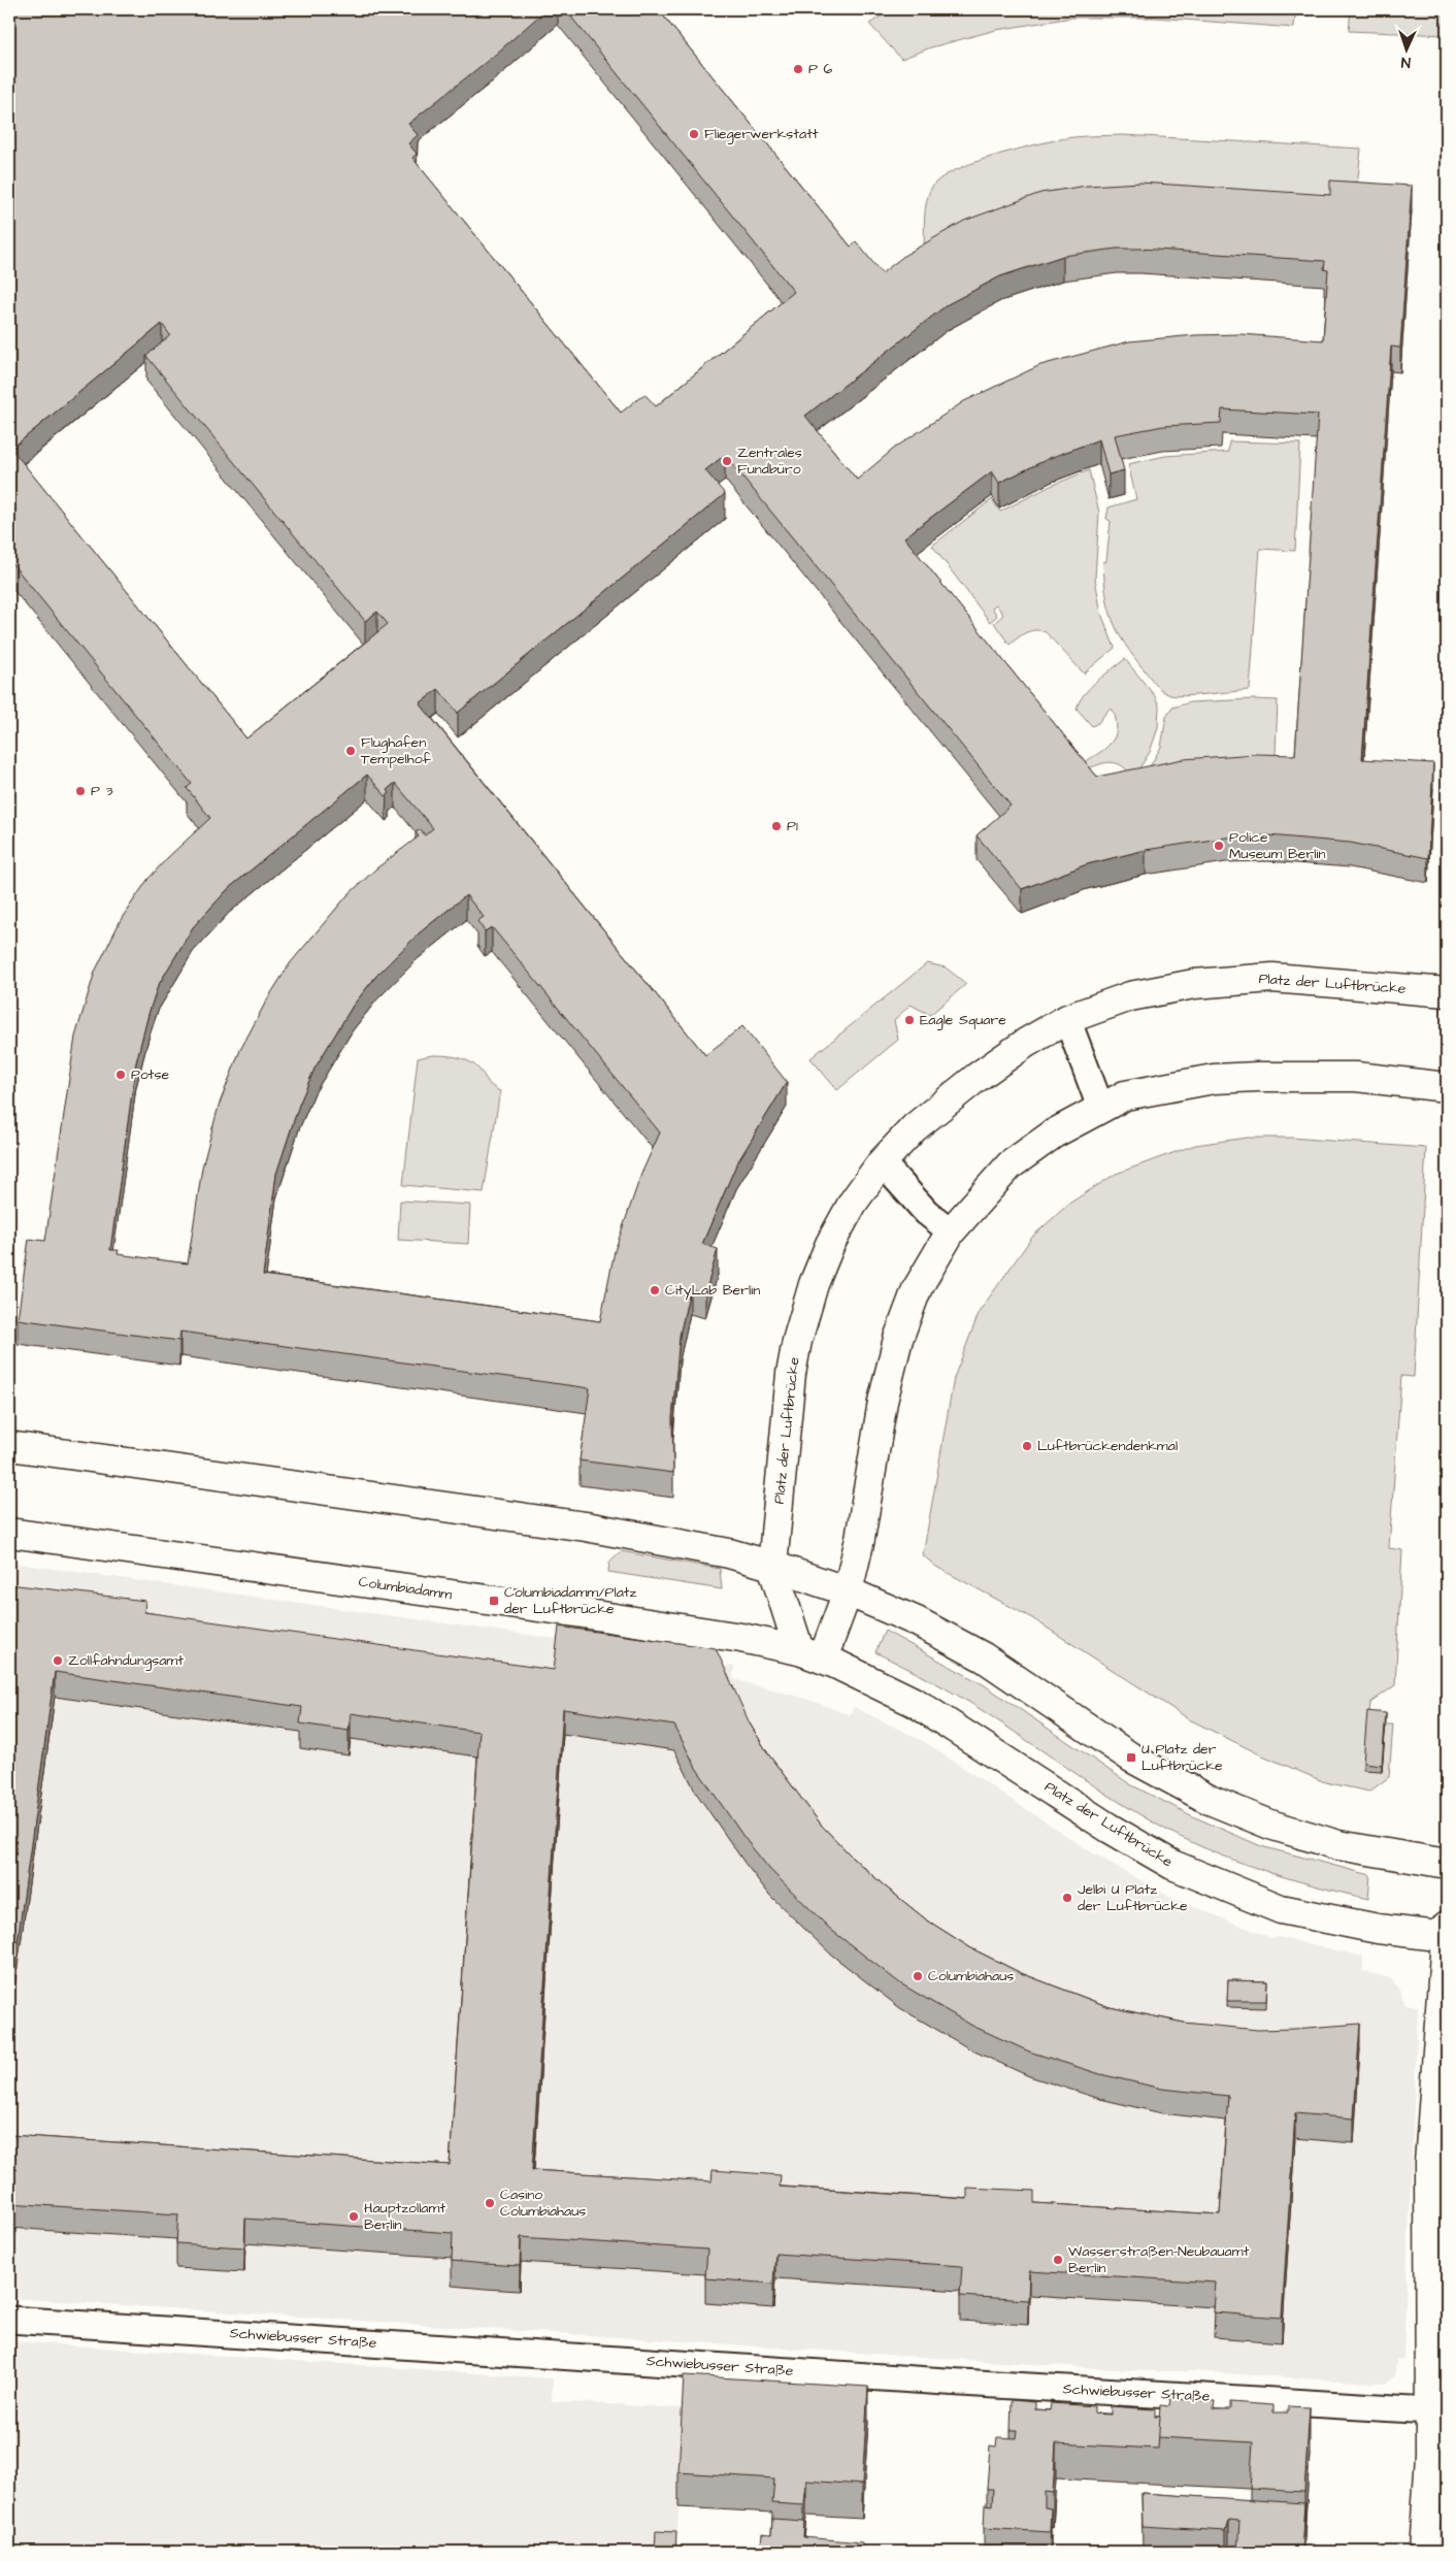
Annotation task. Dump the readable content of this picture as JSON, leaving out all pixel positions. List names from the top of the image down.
{
  "streets": {
    "main road": ["Platz der Luftbrücke", "Columbiadamm"],
    "street": ["Schwiebusser Straße"]
  },
  "crossings": [
    ["Platz der Luftbrücke", "Columbiadamm"]
  ],
  "places": {
    "other": [
      "P 6",
      "Fliegerwerkstatt",
      "Zentrales Fundbüro",
      "Flughafen Tempelhof",
      "P 3",
      "P1",
      "Police Museum Berlin",
      "Eagle Square",
      "Potse",
      "CityLab Berlin",
      "Luftbrückendenkmal",
      "Zollfahndungsamt",
      "Jelbi U Platz der Luftbrücke",
      "Columbiahaus",
      "Casino Columbiahaus",
      "Hauptzollamt Berlin",
      "Wasserstraßen-Neubauamt Berlin"
    ],
    "transit": ["Columbiadamm/Platz der Luftbrücke", "U Platz der Luftbrücke"]
  },
  "north": "bottom"
}
